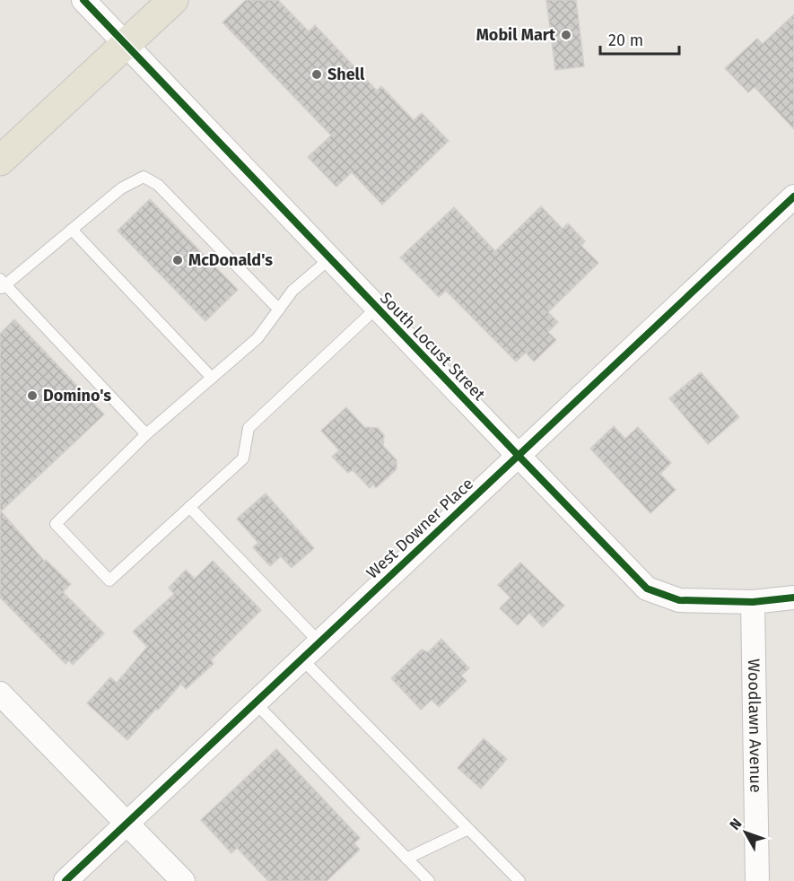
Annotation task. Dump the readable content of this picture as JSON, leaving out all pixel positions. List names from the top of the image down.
{
  "streets": {
    "street": ["South Locust Street", "West Downer Place", "Woodlawn Avenue"]
  },
  "crossings": [
    ["South Locust Street", "West Downer Place"],
    ["South Locust Street", "Woodlawn Avenue"]
  ],
  "places": [
    "Mobil Mart",
    "Shell",
    "McDonald's",
    "Domino's"
  ],
  "scale_bar": "20 m",
  "north": "top left"
}
